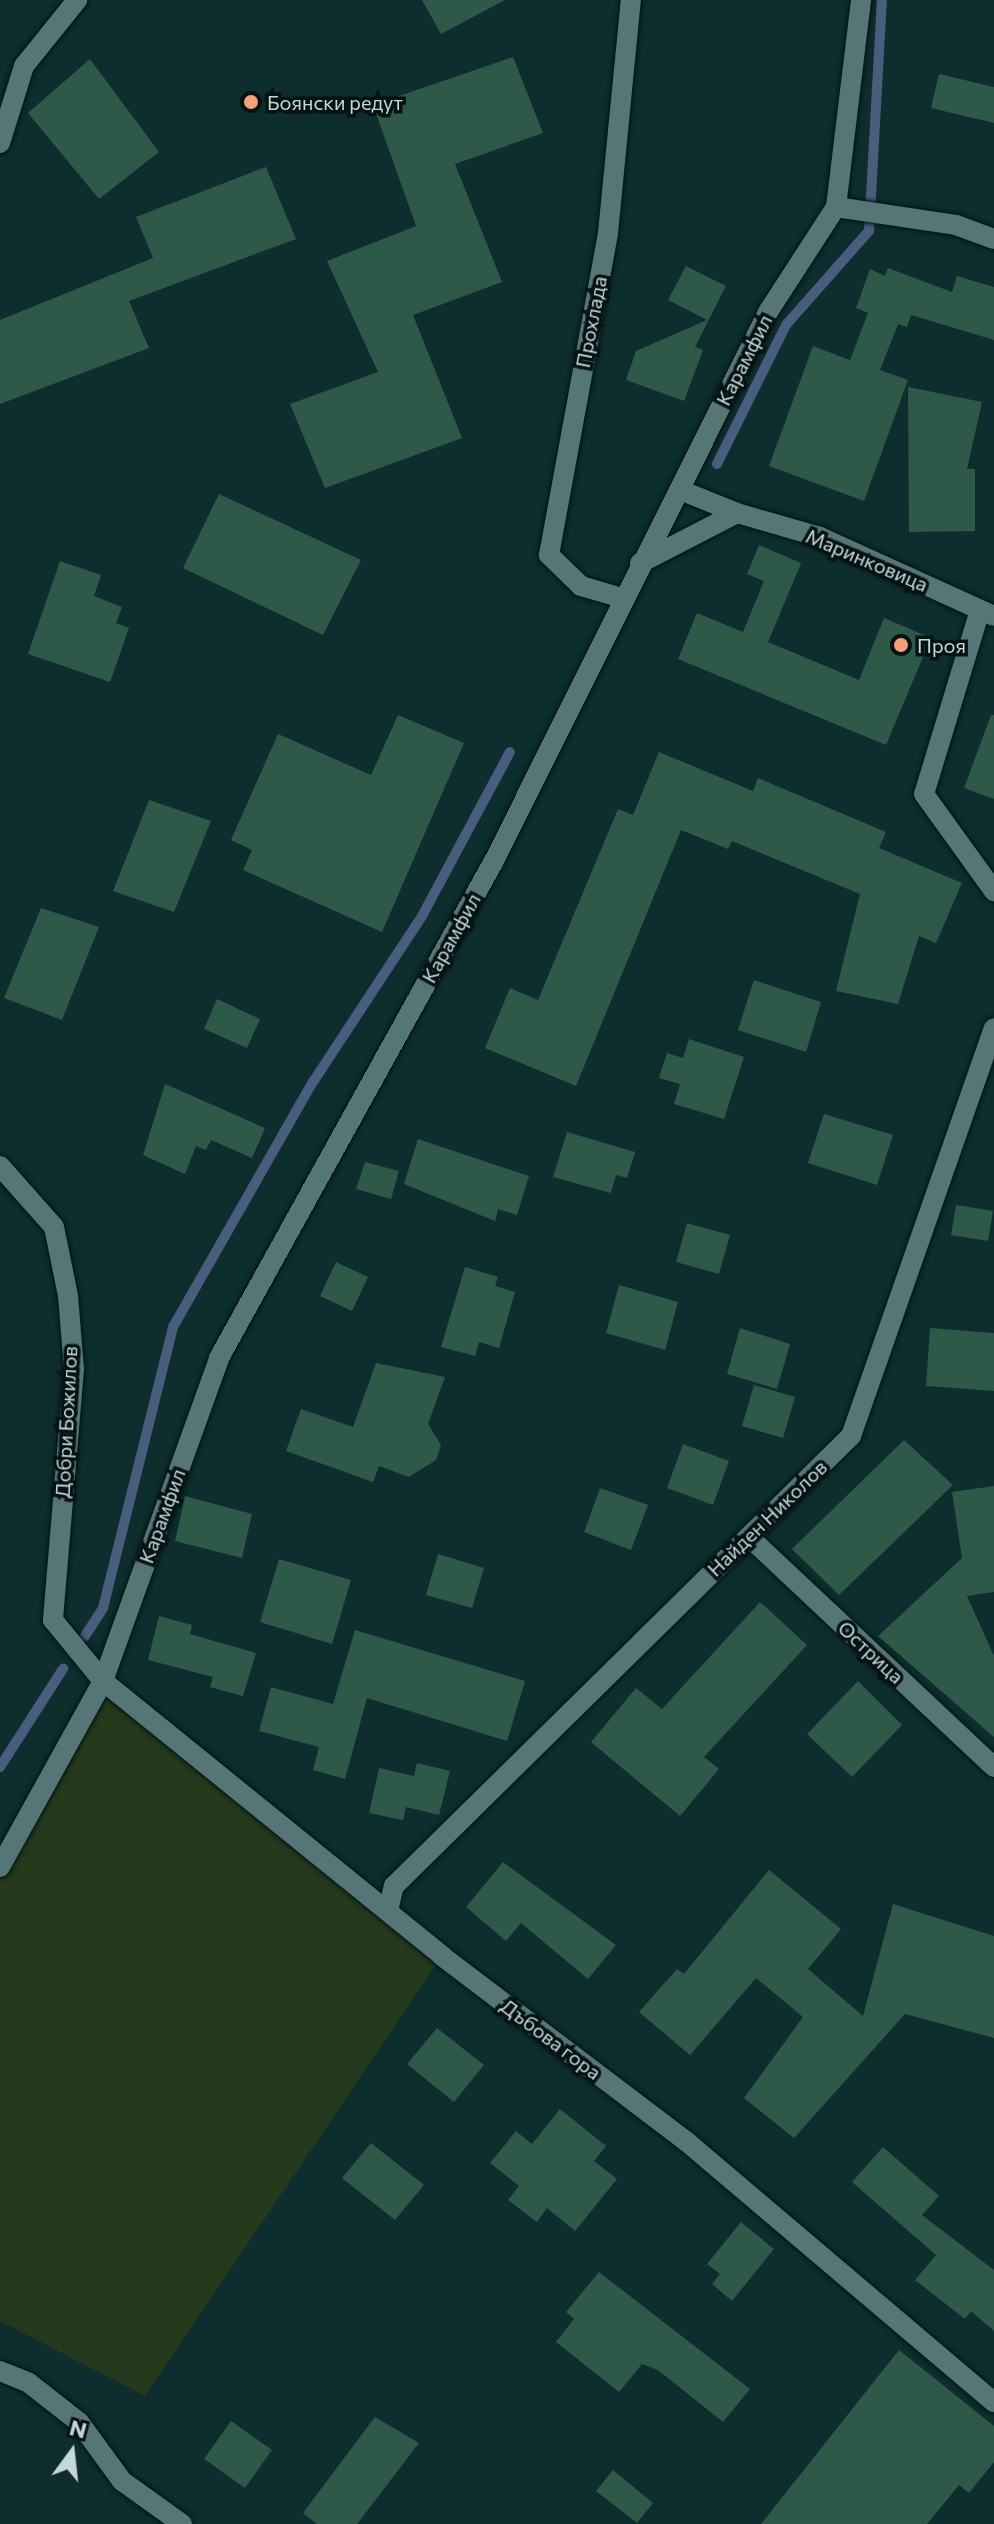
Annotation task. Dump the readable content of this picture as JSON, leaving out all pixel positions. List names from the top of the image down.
{
  "streets": {
    "street": [
      "Прохлада",
      "Карамфил",
      "Маринковица",
      "Добри Божилов",
      "Найден Николов",
      "Острица",
      "Дъбова гора"
    ]
  },
  "crossings": [
    ["Прохлада", "Карамфил"],
    ["Карамфил", "Маринковица"],
    ["Карамфил", "Добри Божилов"],
    ["Карамфил", "Дъбова гора"],
    ["Добри Божилов", "Дъбова гора"],
    ["Найден Николов", "Острица"],
    ["Найден Николов", "Дъбова гора"]
  ],
  "places": ["Боянски редут", "Проя"],
  "north": "top"
}
